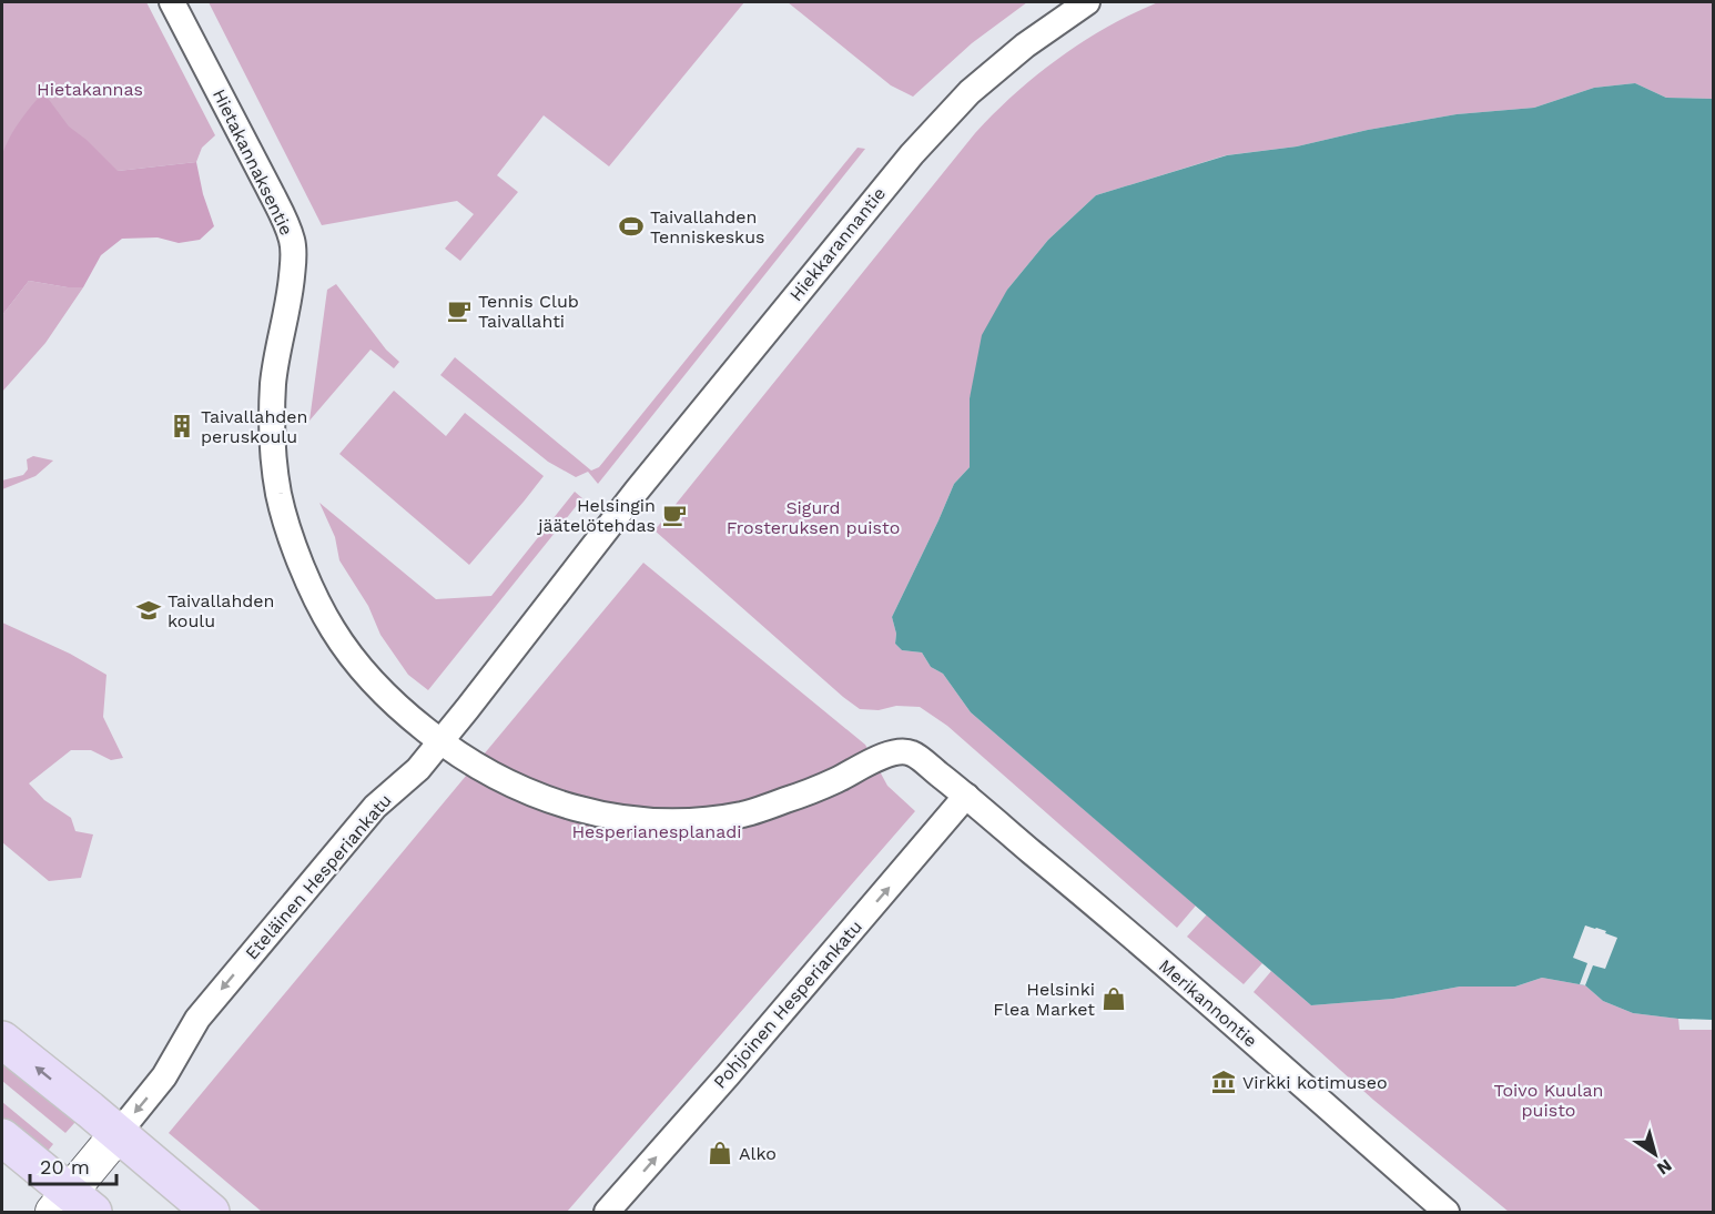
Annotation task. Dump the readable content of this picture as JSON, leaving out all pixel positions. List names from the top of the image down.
{
  "streets": {
    "street": [
      "Hietakannaksentie",
      "Hiekkarannantie",
      "Eteläinen Hesperiankatu",
      "Merikannontie",
      "Pohjoinen Hesperiankatu"
    ]
  },
  "crossings": [
    ["Hietakannaksentie", "Eteläinen Hesperiankatu"],
    ["Hietakannaksentie", "Merikannontie"],
    ["Hietakannaksentie", "Pohjoinen Hesperiankatu"],
    ["Hiekkarannantie", "Eteläinen Hesperiankatu"],
    ["Merikannontie", "Pohjoinen Hesperiankatu"]
  ],
  "one_way": ["Eteläinen Hesperiankatu", "Pohjoinen Hesperiankatu"],
  "parks": [
    "Hietakannas",
    "Sigurd Frosteruksen puisto",
    "Hesperianesplanadi",
    "Toivo Kuulan puisto"
  ],
  "places": {
    "sports": ["Taivallahden Tenniskeskus"],
    "cafe": ["Tennis Club Taivallahti", "Helsingin jäätelötehdas"],
    "building": ["Taivallahden peruskoulu"],
    "school or university": ["Taivallahden koulu"],
    "shop": ["Helsinki Flea Market", "Alko"],
    "museum": ["Virkki kotimuseo"]
  },
  "scale_bar": "20 m",
  "north": "bottom right"
}
